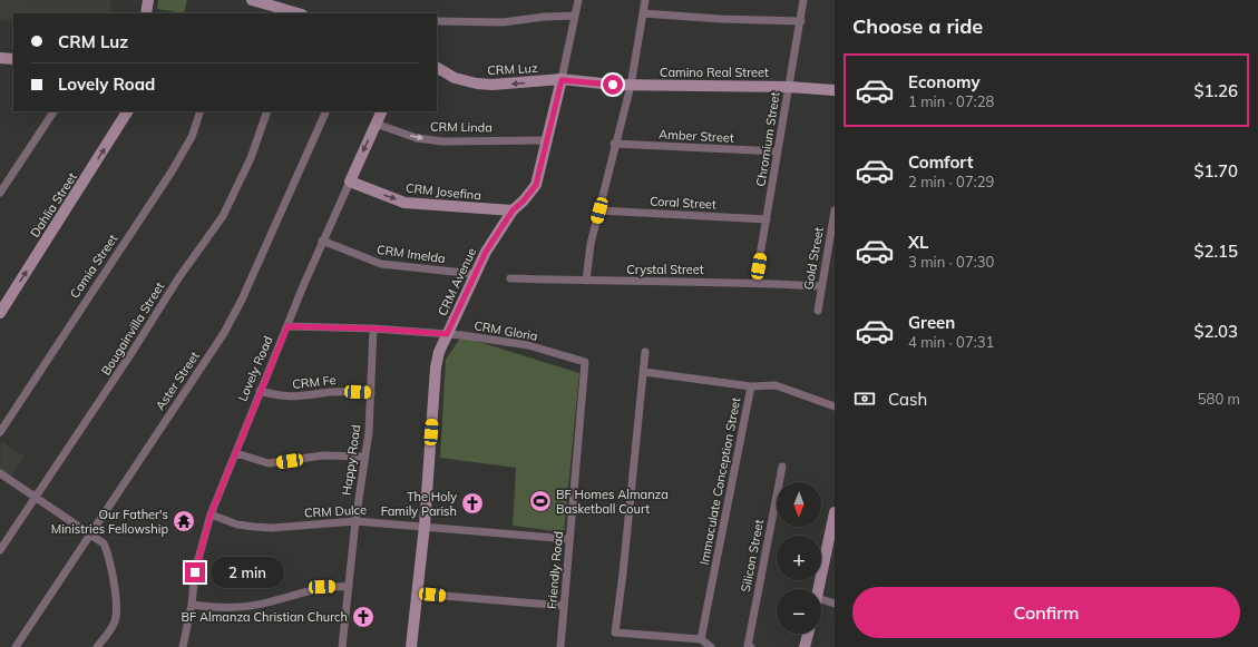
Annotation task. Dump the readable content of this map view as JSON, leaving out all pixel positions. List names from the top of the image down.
{
  "streets": {
    "street": [
      "CRM Luz",
      "Camino Real Street",
      "CRM Linda",
      "Amber Street",
      "Chromium Street",
      "CRM Josefina",
      "Coral Street",
      "Dahlia Street",
      "CRM Imelda",
      "Gold Street",
      "Camia Street",
      "Crystal Street",
      "CRM Avenue",
      "Bougainvilla Street",
      "CRM Gloria",
      "Lovely Road",
      "Aster Street",
      "CRM Fe",
      "Happy Road",
      "Immaculate Conception Street",
      "CRM Dulce",
      "Silicon Street",
      "Friendly Road"
    ]
  },
  "crossings": [
    ["CRM Luz", "Camino Real Street"],
    ["CRM Luz", "CRM Avenue"],
    ["Camino Real Street", "Chromium Street"],
    ["CRM Linda", "CRM Avenue"],
    ["CRM Linda", "Lovely Road"],
    ["Amber Street", "Chromium Street"],
    ["Chromium Street", "Coral Street"],
    ["Chromium Street", "Crystal Street"],
    ["CRM Josefina", "CRM Avenue"],
    ["CRM Josefina", "Lovely Road"],
    ["CRM Imelda", "CRM Avenue"],
    ["CRM Imelda", "Lovely Road"],
    ["Gold Street", "Crystal Street"],
    ["CRM Avenue", "CRM Gloria"],
    ["CRM Avenue", "CRM Dulce"],
    ["CRM Gloria", "Lovely Road"],
    ["CRM Gloria", "Happy Road"],
    ["CRM Gloria", "Friendly Road"],
    ["Lovely Road", "CRM Fe"],
    ["Lovely Road", "CRM Dulce"],
    ["CRM Fe", "Happy Road"],
    ["Happy Road", "CRM Dulce"],
    ["CRM Dulce", "Friendly Road"]
  ],
  "one_way": ["CRM Linda", "CRM Josefina"],
  "places": {
    "sports": ["BF Homes Almanza Basketball Court"],
    "church": ["The Holy Family Parish", "BF Almanza Christian Church"],
    "temple": ["Our Father's Ministries Fellowship"]
  },
  "north": "bottom",
  "page": {
    "heading": "Choose a ride",
    "banner": ["CRM Luz", "Lovely Road"],
    "list": [
      {
        "name": "Economy",
        "note": "1 min · 07:28",
        "value": "$1.26"
      },
      {
        "name": "Comfort",
        "note": "2 min · 07:29",
        "value": "$1.70"
      },
      {
        "name": "XL",
        "note": "3 min · 07:30",
        "value": "$2.15"
      },
      {
        "name": "Green",
        "note": "4 min · 07:31",
        "value": "$2.03"
      }
    ],
    "pay": ["Cash", "580 m"],
    "map_buttons": ["+", "−"],
    "bubble": "2 min",
    "buttons": "Confirm"
  }
}
